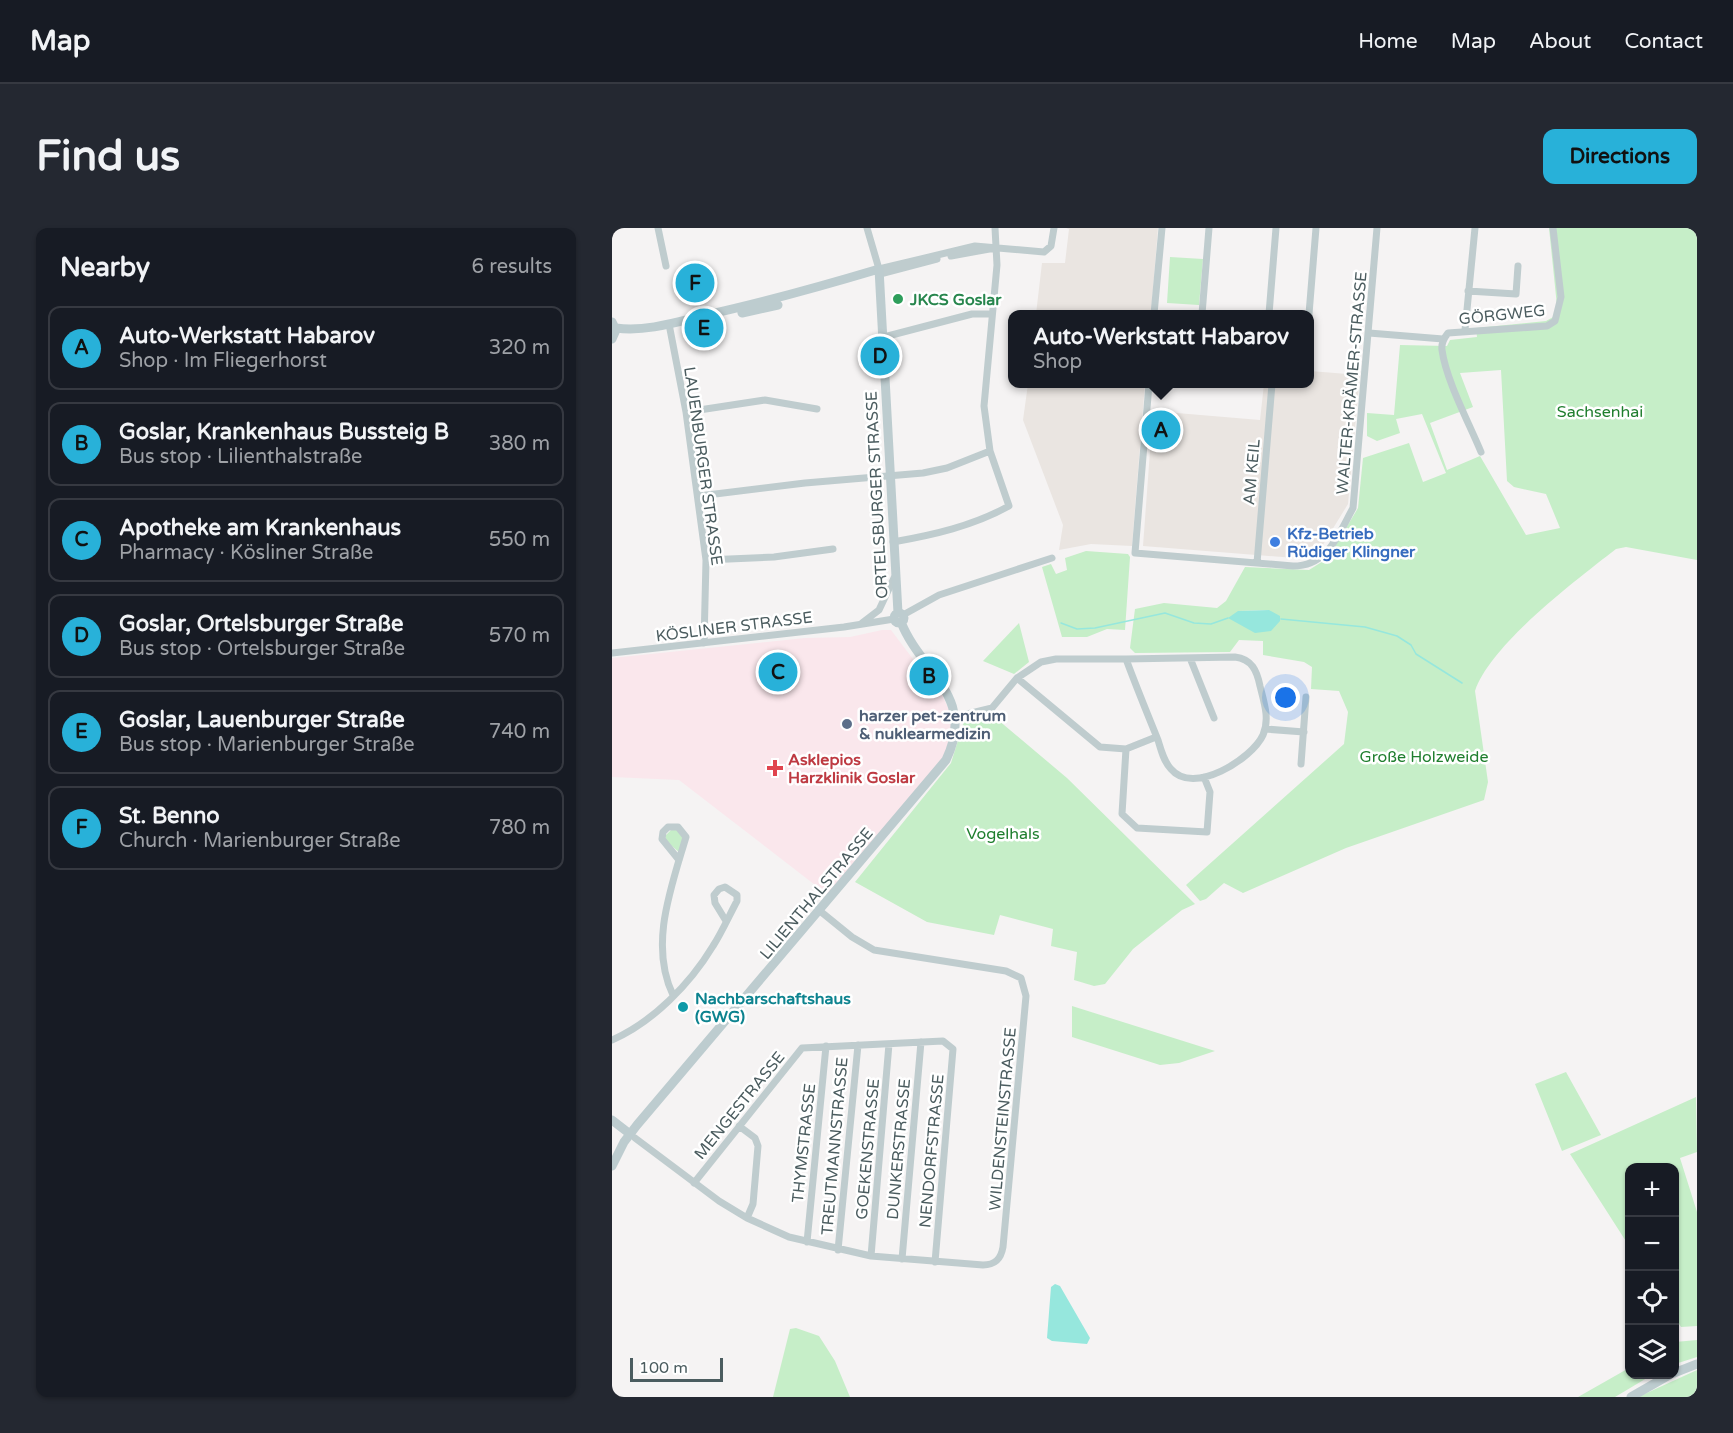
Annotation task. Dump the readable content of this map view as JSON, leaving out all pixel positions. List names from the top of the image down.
{
  "streets": {
    "street": [
      "GÖRGWEG",
      "WALTER-KRÄMER-STRASSE",
      "LAUENBURGER STRASSE",
      "AM KEIL",
      "ORTELSBURGER STRASSE",
      "KÖSLINER STRASSE",
      "LILIENTHALSTRASSE",
      "MENGESTRASSE",
      "WILDENSTEINSTRASSE",
      "THYMSTRASSE",
      "TREUTMANNSTRASSE",
      "GOEKENSTRASSE",
      "DUNKERSTRASSE",
      "NENDORFSTRASSE"
    ]
  },
  "crossings": [
    ["WALTER-KRÄMER-STRASSE", "AM KEIL"],
    ["LAUENBURGER STRASSE", "KÖSLINER STRASSE"],
    ["ORTELSBURGER STRASSE", "KÖSLINER STRASSE"],
    ["ORTELSBURGER STRASSE", "LILIENTHALSTRASSE"],
    ["KÖSLINER STRASSE", "LILIENTHALSTRASSE"],
    ["LILIENTHALSTRASSE", "WILDENSTEINSTRASSE"],
    ["MENGESTRASSE", "THYMSTRASSE"],
    ["MENGESTRASSE", "TREUTMANNSTRASSE"],
    ["MENGESTRASSE", "GOEKENSTRASSE"],
    ["MENGESTRASSE", "DUNKERSTRASSE"],
    ["MENGESTRASSE", "NENDORFSTRASSE"],
    ["WILDENSTEINSTRASSE", "NENDORFSTRASSE"]
  ],
  "parks": ["Sachsenhai", "Große Holzweide", "Vogelhals"],
  "places": {
    "other": [
      "JKCS Goslar",
      "Kfz-Betrieb Rüdiger Klingner",
      "harzer pet-zentrum & nuklearmedizin",
      "Nachbarschaftshaus (GWG)"
    ],
    "health": ["Asklepios Harzklinik Goslar"]
  },
  "scale_bar": "100 m",
  "page": {
    "header": "Map",
    "nav": [
      "Home",
      "Map",
      "About",
      "Contact"
    ],
    "buttons": "Directions",
    "title": "Find us",
    "heading": ["Nearby", "6 results"],
    "pins": [
      "F",
      "E",
      "D",
      "A",
      "C",
      "B"
    ],
    "list": [
      {
        "mark": "A",
        "name": "Auto-Werkstatt Habarov",
        "note": "Shop · Im Fliegerhorst",
        "value": "320 m"
      },
      {
        "mark": "B",
        "name": "Goslar, Krankenhaus Bussteig B",
        "note": "Bus stop · Lilienthalstraße",
        "value": "380 m"
      },
      {
        "mark": "C",
        "name": "Apotheke am Krankenhaus",
        "note": "Pharmacy · Kösliner Straße",
        "value": "550 m"
      },
      {
        "mark": "D",
        "name": "Goslar, Ortelsburger Straße",
        "note": "Bus stop · Ortelsburger Straße",
        "value": "570 m"
      },
      {
        "mark": "E",
        "name": "Goslar, Lauenburger Straße",
        "note": "Bus stop · Marienburger Straße",
        "value": "740 m"
      },
      {
        "mark": "F",
        "name": "St. Benno",
        "note": "Church · Marienburger Straße",
        "value": "780 m"
      }
    ],
    "popup": ["Auto-Werkstatt Habarov", "Shop"],
    "map_buttons": ["+", "−"],
    "scale": "100 m"
  }
}
